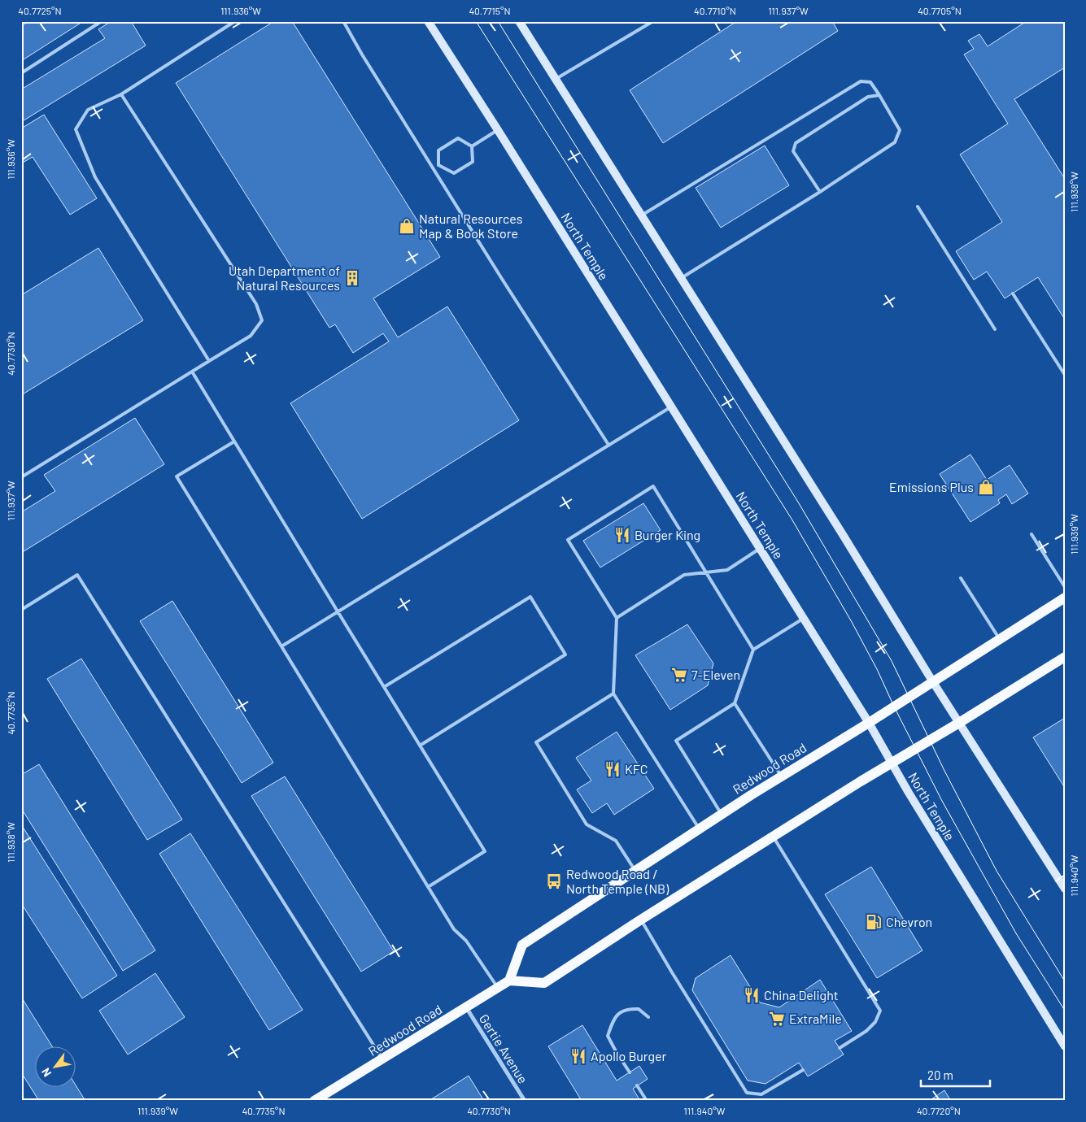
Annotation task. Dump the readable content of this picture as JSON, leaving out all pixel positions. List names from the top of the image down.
{
  "streets": {
    "main road": ["North Temple", "Redwood Road"],
    "street": ["Gertie Avenue"]
  },
  "crossings": [
    ["North Temple", "Redwood Road"],
    ["Redwood Road", "Gertie Avenue"]
  ],
  "places": {
    "shop": ["Natural Resources Map & Book Store", "Emissions Plus"],
    "building": ["Utah Department of Natural Resources"],
    "restaurant": [
      "Burger King",
      "KFC",
      "China Delight",
      "Apollo Burger"
    ],
    "supermarket": ["7-Eleven", "ExtraMile"],
    "bus stop": ["Redwood Road / North Temple (NB)"],
    "fuel station": ["Chevron"]
  },
  "scale_bar": "20 m",
  "north": "bottom left",
  "coordinates": [
    "40.7725°N",
    "111.936°W",
    "40.7715°N",
    "40.7710°N",
    "111.937°W",
    "40.7705°N",
    "111.938°W",
    "40.7730°N",
    "111.939°W",
    "40.7735°N",
    "111.940°W",
    "40.7720°N"
  ]
}
